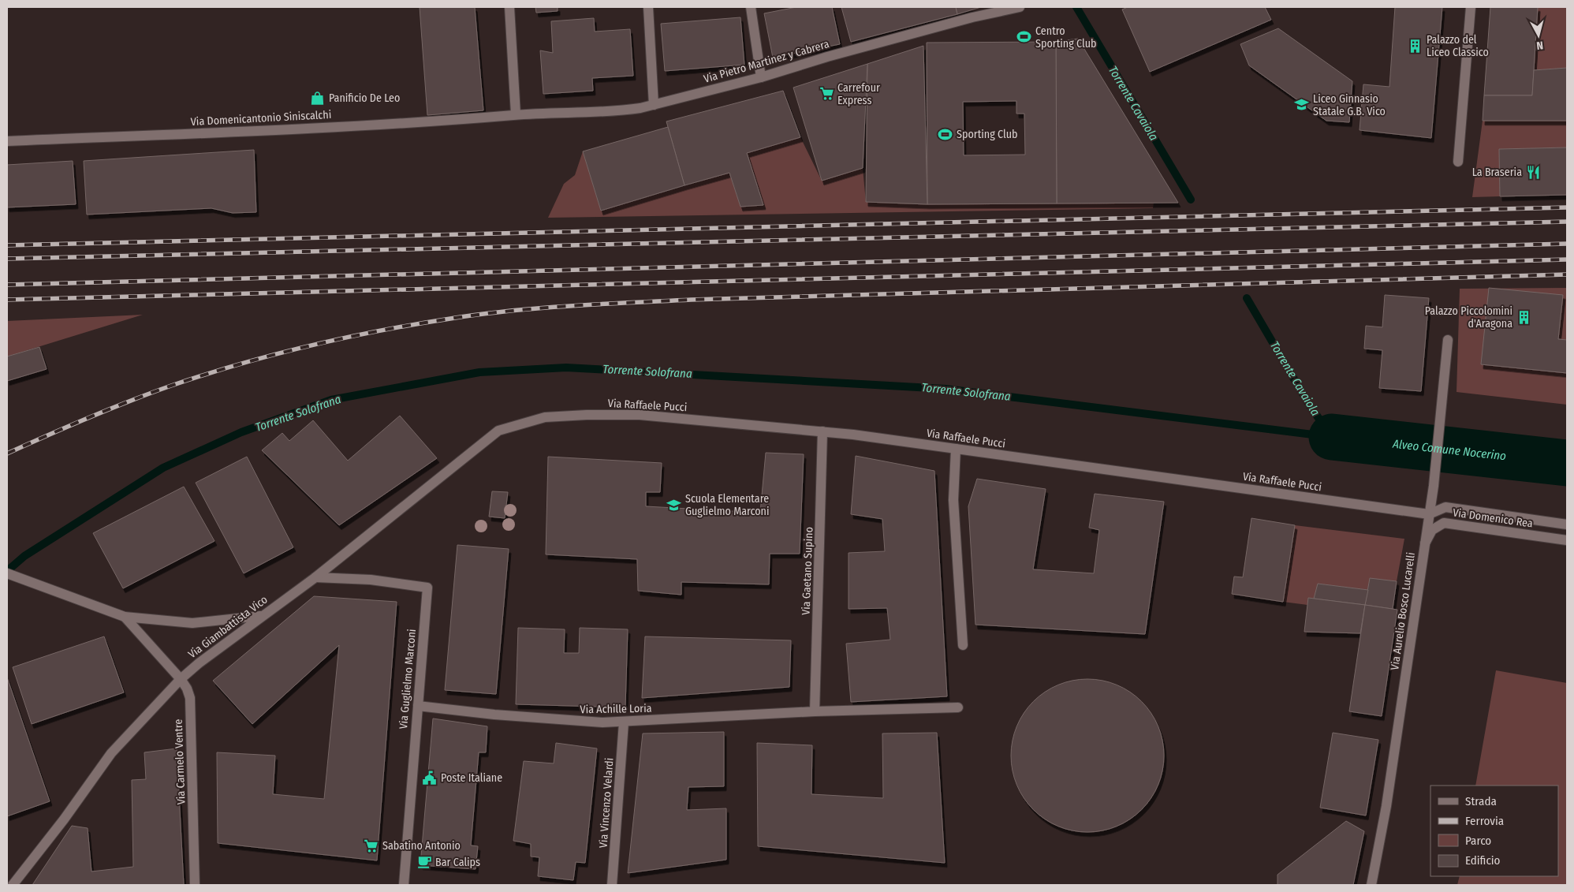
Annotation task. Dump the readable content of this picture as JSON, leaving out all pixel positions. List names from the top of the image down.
{
  "streets": {
    "street": [
      "Via Pietro Martinez y Cabrera",
      "Via Domenicantonio Siniscalchi",
      "Via Raffaele Pucci",
      "Via Domenico Rea",
      "Via Gaetano Supino",
      "Via Aurelio Bosco Lucarelli",
      "Via Giambattista Vico",
      "Via Guglielmo Marconi",
      "Via Achille Loria",
      "Via Carmelo Ventre",
      "Via Vincenzo Velardi"
    ]
  },
  "crossings": [
    ["Via Pietro Martinez y Cabrera", "Via Domenicantonio Siniscalchi"],
    ["Via Raffaele Pucci", "Via Domenico Rea"],
    ["Via Raffaele Pucci", "Via Gaetano Supino"],
    ["Via Raffaele Pucci", "Via Aurelio Bosco Lucarelli"],
    ["Via Raffaele Pucci", "Via Giambattista Vico"],
    ["Via Domenico Rea", "Via Aurelio Bosco Lucarelli"],
    ["Via Gaetano Supino", "Via Achille Loria"],
    ["Via Giambattista Vico", "Via Guglielmo Marconi"],
    ["Via Giambattista Vico", "Via Carmelo Ventre"],
    ["Via Guglielmo Marconi", "Via Achille Loria"],
    ["Via Achille Loria", "Via Vincenzo Velardi"]
  ],
  "water": ["Torrente Cavaiola", "Torrente Solofrana", "Alveo Comune Nocerino"],
  "places": {
    "sports": ["Centro Sporting Club", "Sporting Club"],
    "building": ["Palazzo del Liceo Classico", "Palazzo Piccolomini d'Aragona"],
    "supermarket": ["Carrefour Express", "Sabatino Antonio"],
    "shop": ["Panificio De Leo"],
    "school or university": ["Liceo Ginnasio Statale G.B. Vico", "Scuola Elementare Guglielmo Marconi"],
    "restaurant": ["La Braseria"],
    "public building": ["Poste Italiane"],
    "cafe": ["Bar Calips"]
  },
  "legend": [
    "Strada",
    "Ferrovia",
    "Parco",
    "Edificio"
  ],
  "north": "bottom"
}
